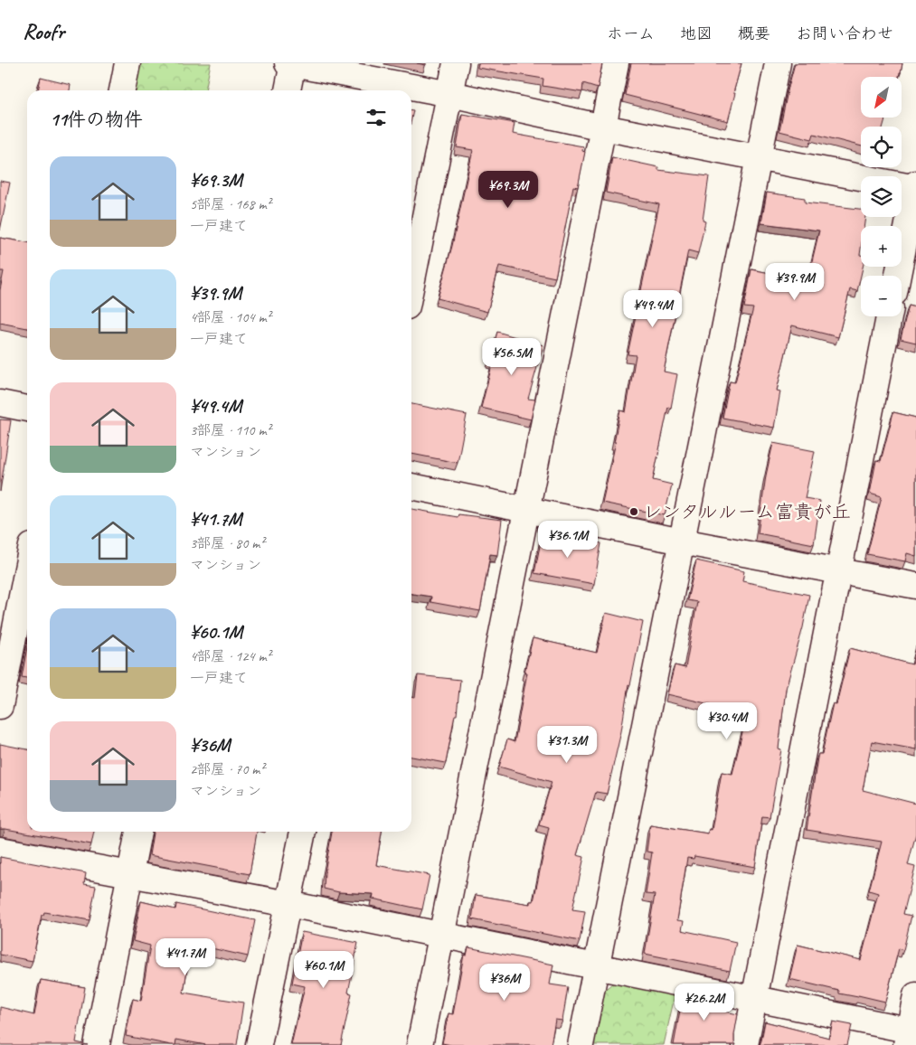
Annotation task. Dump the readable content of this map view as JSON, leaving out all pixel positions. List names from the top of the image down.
{
  "places": ["レンタルルーム富貴が丘"],
  "north": "bottom left",
  "page": {
    "header": "Roofr",
    "nav": [
      "ホーム",
      "地図",
      "概要",
      "お問い合わせ"
    ],
    "map_buttons": ["+", "−"],
    "heading": "11件の物件",
    "list": [
      {
        "name": "¥69.3M",
        "note": "5部屋 · 168 m² · 一戸建て"
      },
      {
        "name": "¥39.9M",
        "note": "4部屋 · 104 m² · 一戸建て"
      },
      {
        "name": "¥49.4M",
        "note": "3部屋 · 110 m² · マンション"
      },
      {
        "name": "¥41.7M",
        "note": "3部屋 · 80 m² · マンション"
      },
      {
        "name": "¥60.1M",
        "note": "4部屋 · 124 m² · 一戸建て"
      },
      {
        "name": "¥36M",
        "note": "2部屋 · 70 m² · マンション"
      }
    ],
    "price": [
      "¥69.3M",
      "¥39.9M",
      "¥49.4M",
      "¥56.5M",
      "¥36.1M",
      "¥30.4M",
      "¥31.3M",
      "¥41.7M",
      "¥60.1M",
      "¥36M",
      "¥26.2M"
    ]
  }
}
